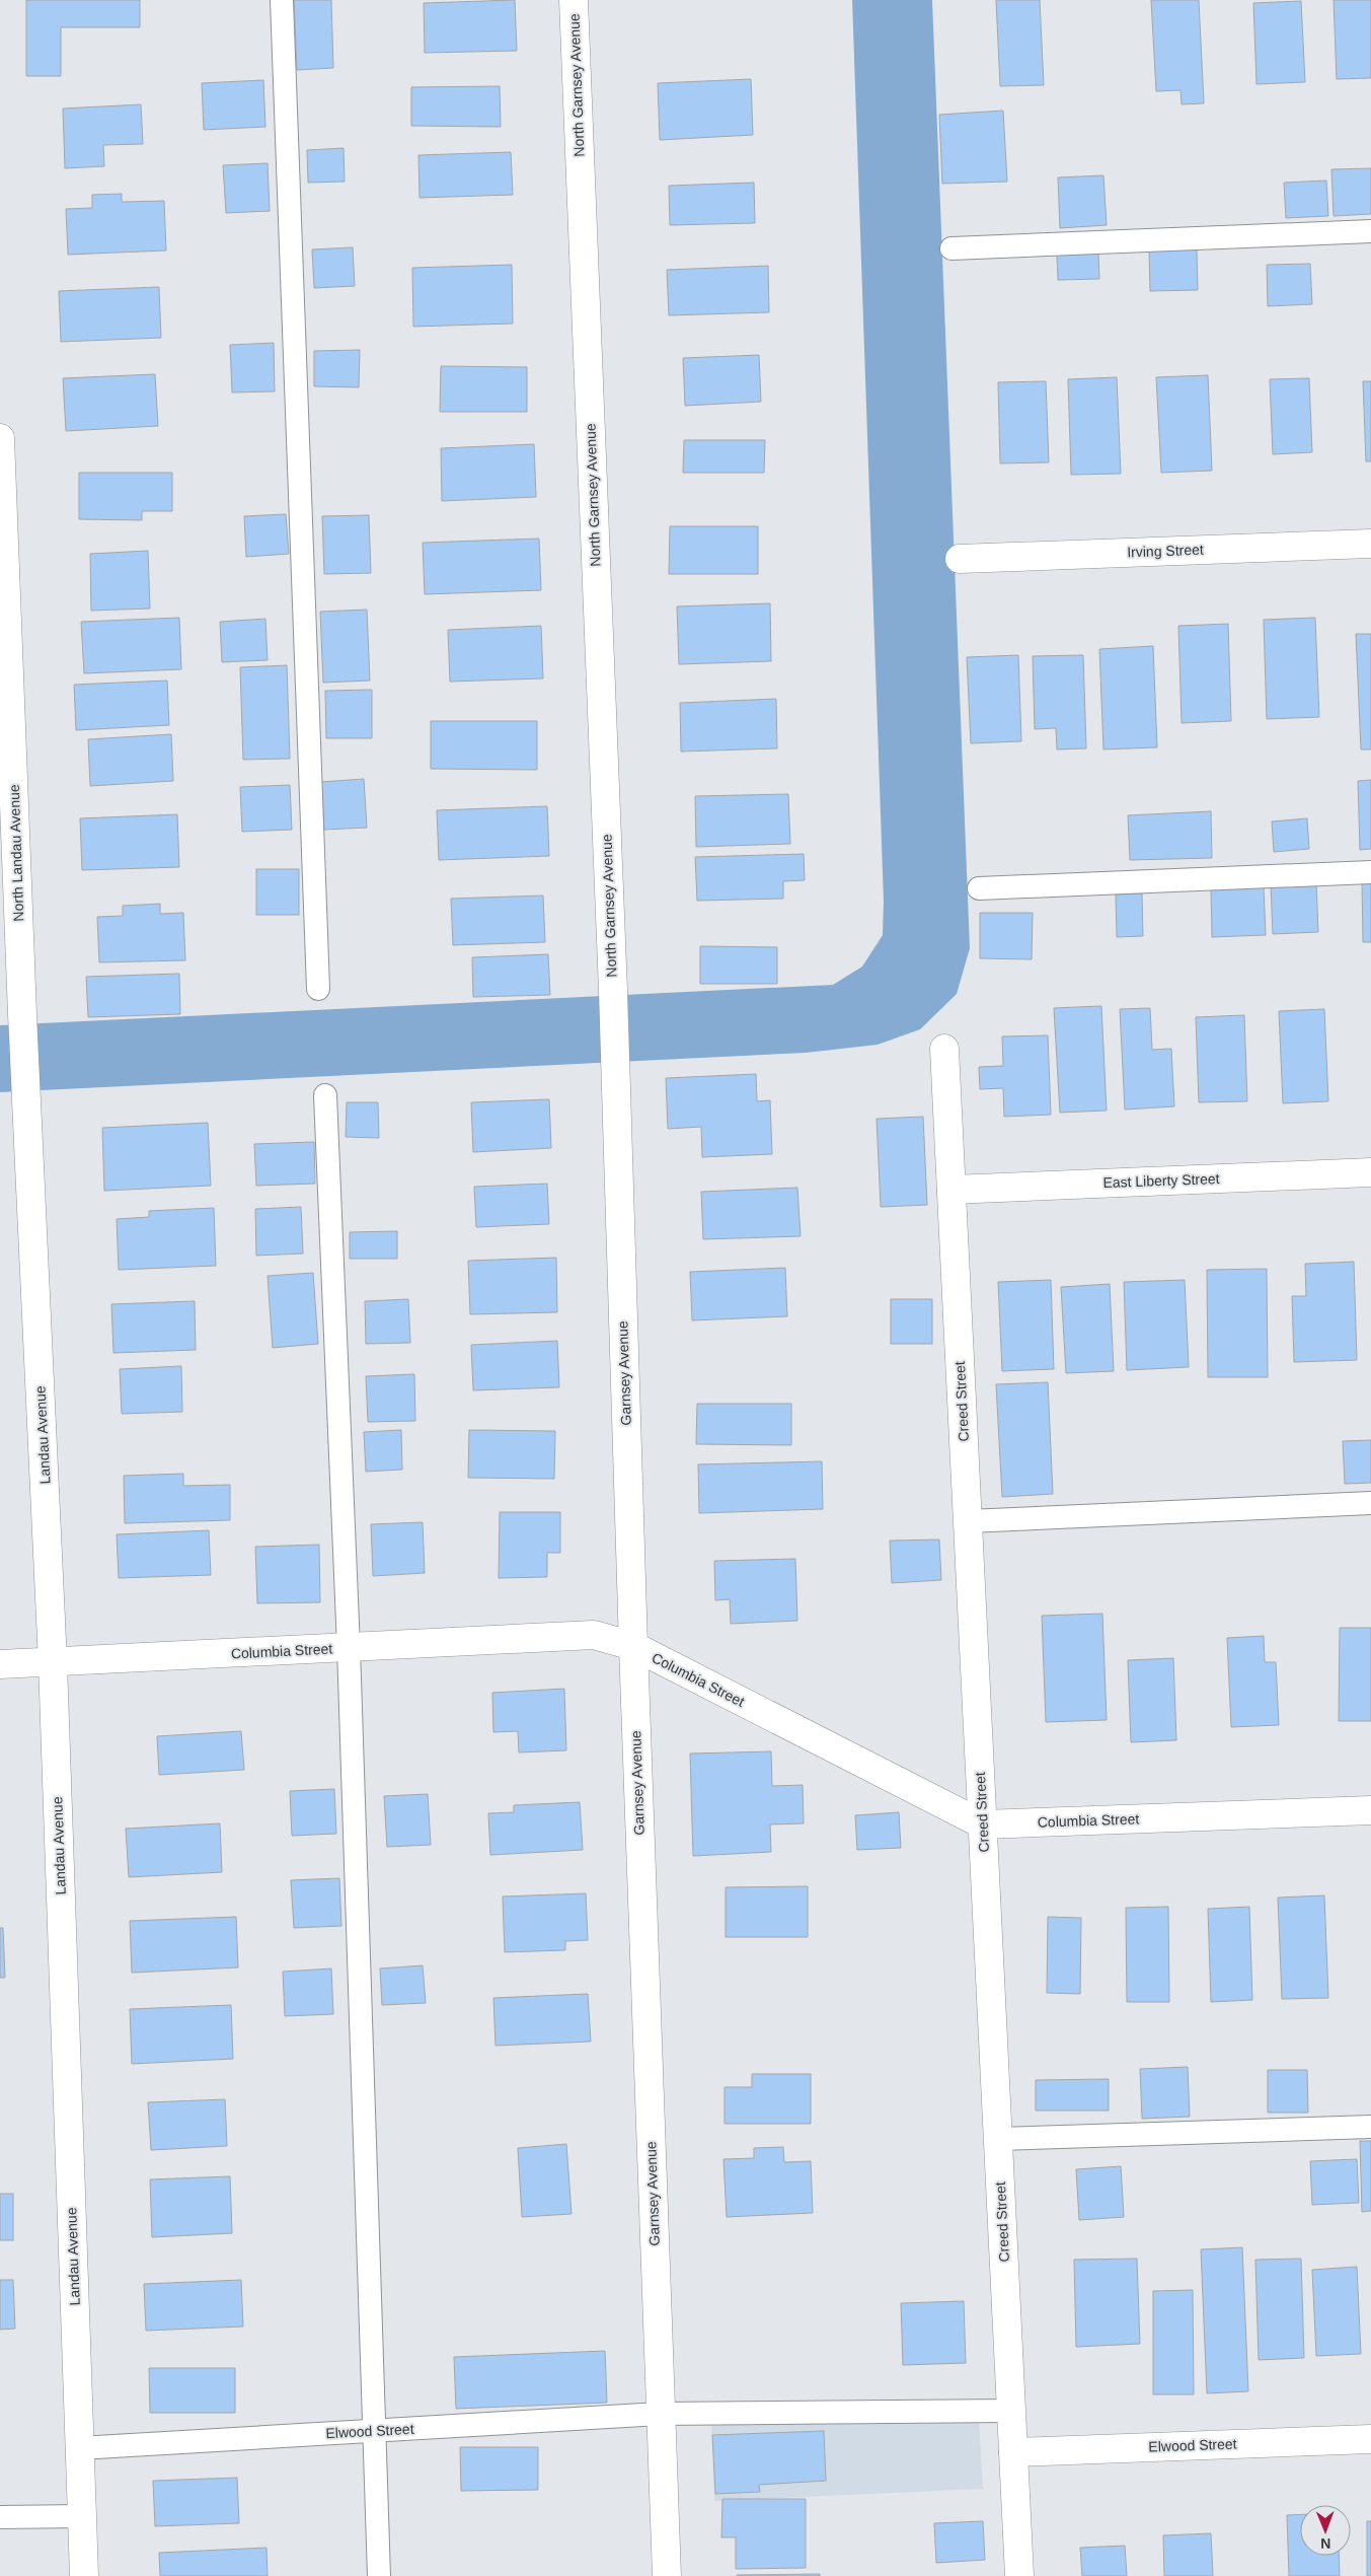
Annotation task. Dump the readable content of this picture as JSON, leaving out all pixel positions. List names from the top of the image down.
{
  "streets": {
    "street": [
      "North Garnsey Avenue",
      "Irving Street",
      "North Landau Avenue",
      "East Liberty Street",
      "Garnsey Avenue",
      "Creed Street",
      "Landau Avenue",
      "Columbia Street",
      "Elwood Street"
    ]
  },
  "crossings": [
    ["North Garnsey Avenue", "Garnsey Avenue"],
    ["North Landau Avenue", "Landau Avenue"],
    ["East Liberty Street", "Creed Street"],
    ["Garnsey Avenue", "Columbia Street"],
    ["Garnsey Avenue", "Elwood Street"],
    ["Creed Street", "Columbia Street"],
    ["Creed Street", "Elwood Street"],
    ["Landau Avenue", "Columbia Street"],
    ["Landau Avenue", "Elwood Street"]
  ],
  "north": "bottom"
}
